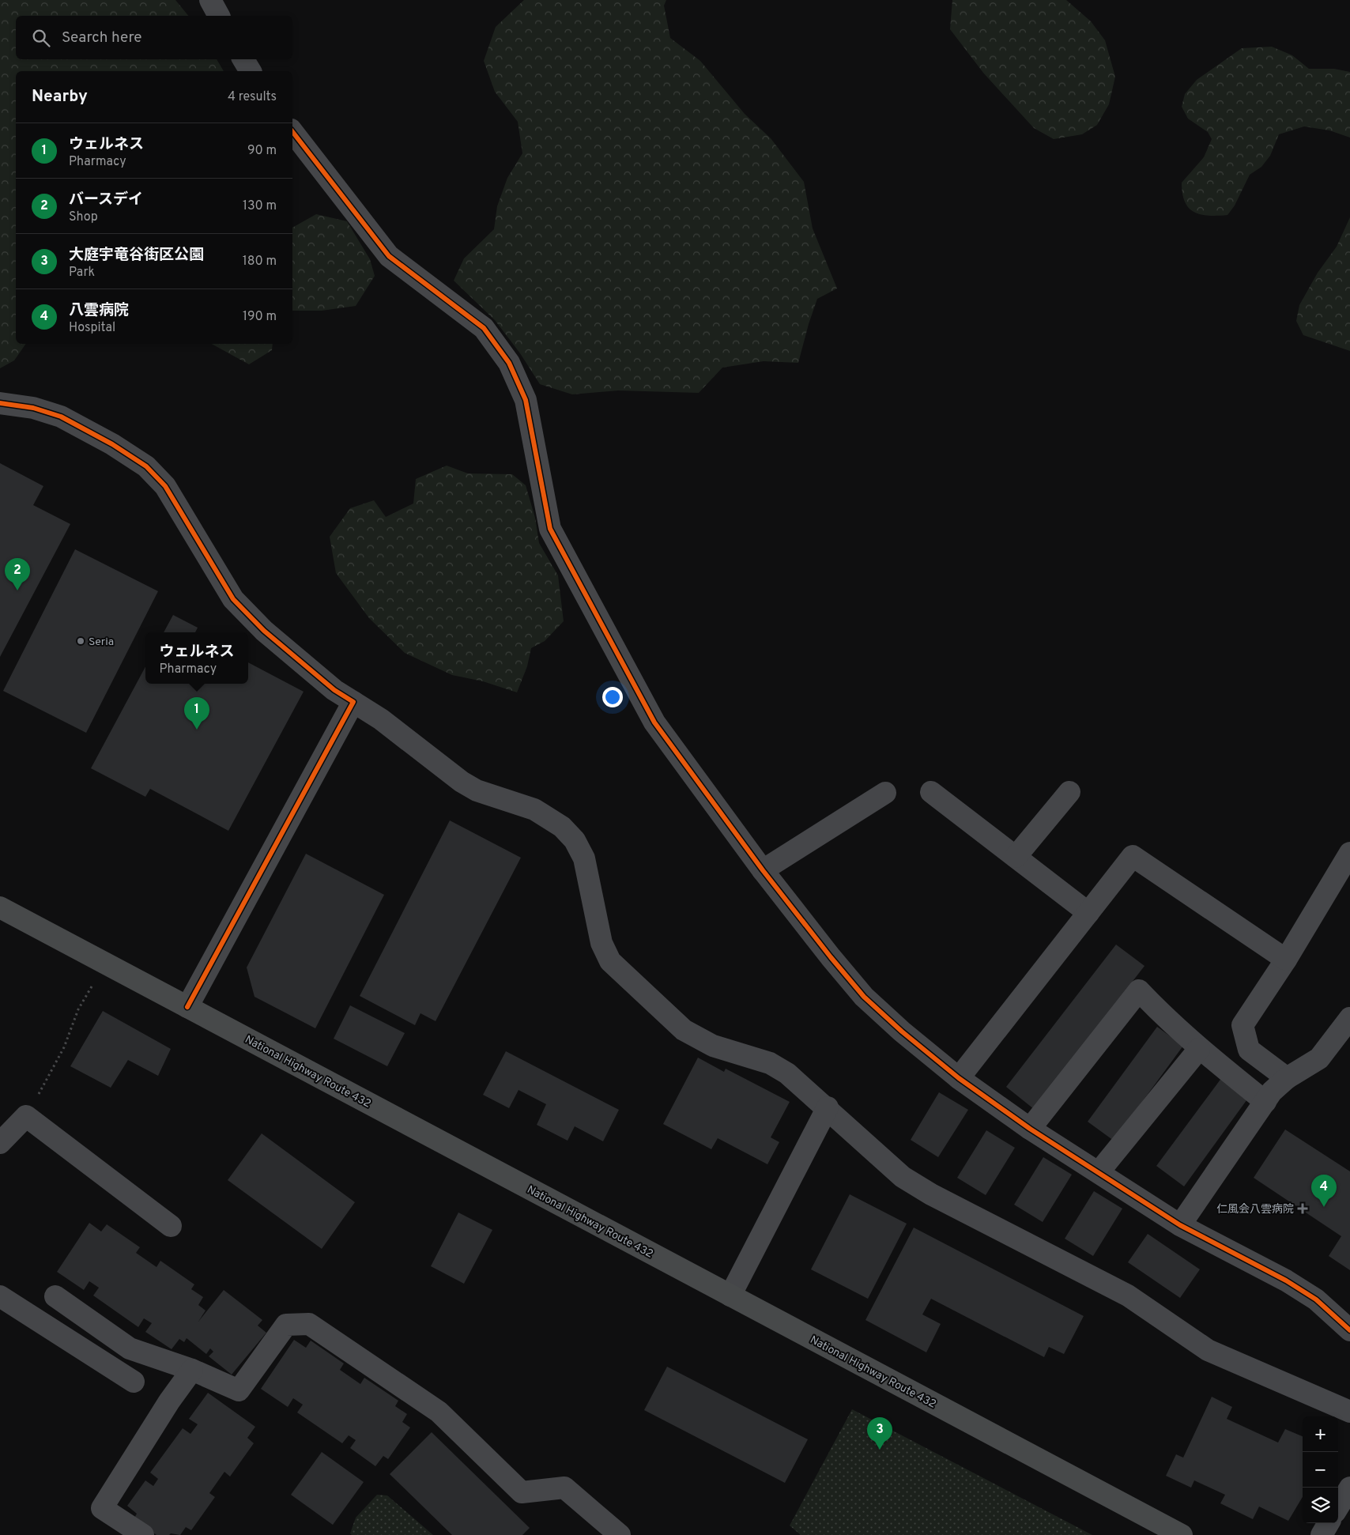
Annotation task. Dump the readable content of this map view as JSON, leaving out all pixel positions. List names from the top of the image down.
{
  "streets": {
    "highway": ["National Highway Route 432"]
  },
  "places": {
    "other": ["Seria"],
    "health": ["仁風会八雲病院"]
  },
  "page": {
    "search": "Search here",
    "heading": ["Nearby", "4 results"],
    "list": [
      {
        "mark": "1",
        "name": "ウェルネス",
        "note": "Pharmacy",
        "value": "90 m"
      },
      {
        "mark": "2",
        "name": "バースデイ",
        "note": "Shop",
        "value": "130 m"
      },
      {
        "mark": "3",
        "name": "大庭宇竜谷街区公園",
        "note": "Park",
        "value": "180 m"
      },
      {
        "mark": "4",
        "name": "八雲病院",
        "note": "Hospital",
        "value": "190 m"
      }
    ],
    "pins": [
      "2",
      "1",
      "4",
      "3"
    ],
    "popup": ["ウェルネス", "Pharmacy"],
    "map_buttons": ["+", "−"]
  }
}
